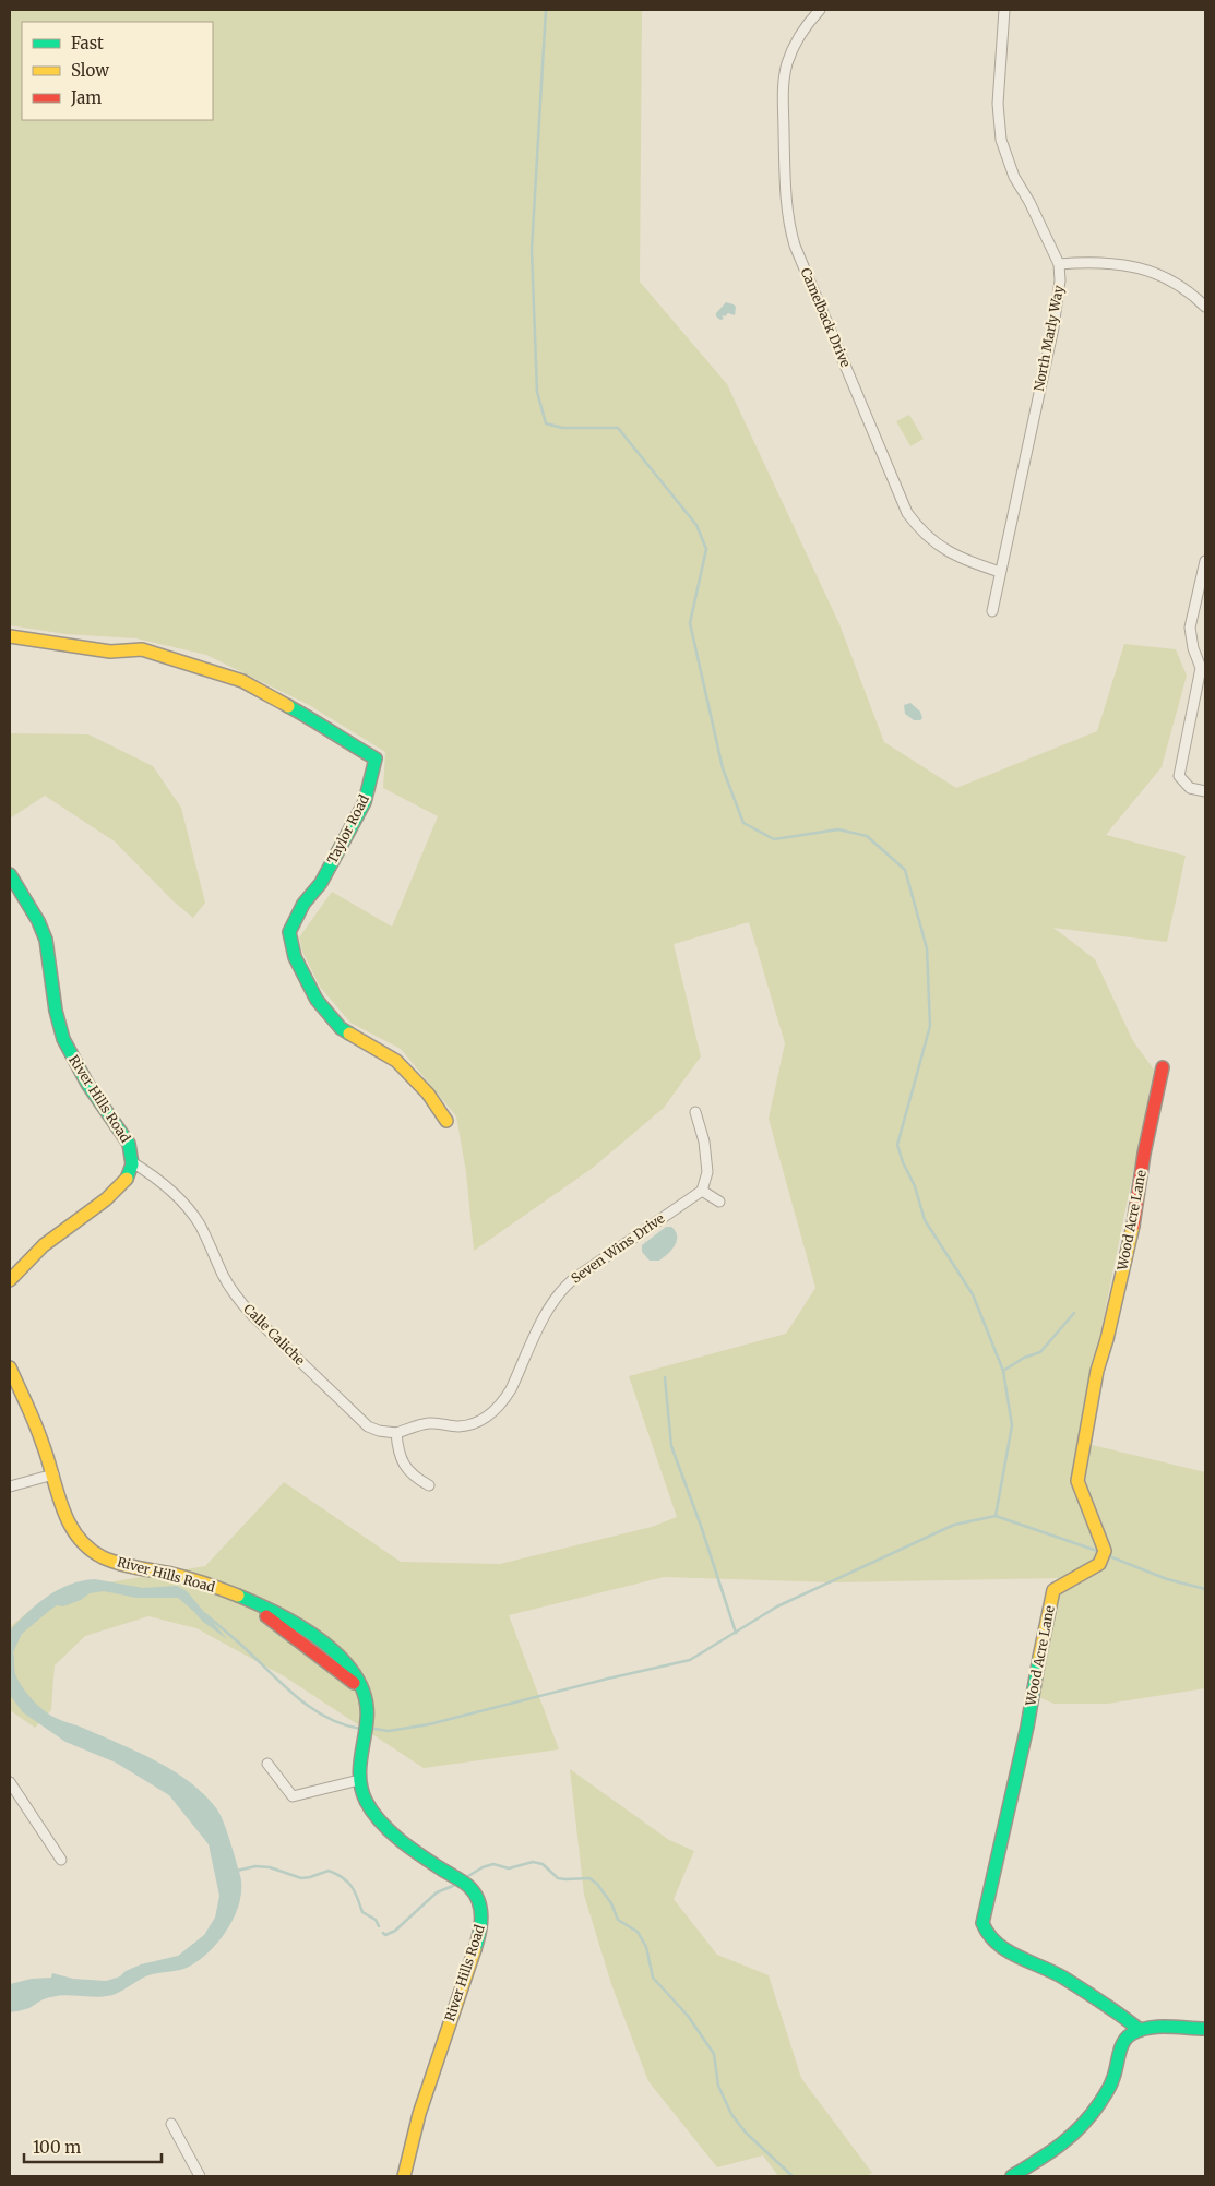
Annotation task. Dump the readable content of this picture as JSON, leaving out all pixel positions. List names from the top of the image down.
{
  "streets": {
    "street": [
      "Camelback Drive",
      "North Marly Way",
      "Taylor Road",
      "River Hills Road",
      "Wood Acre Lane",
      "Seven Wins Drive",
      "Calle Caliche"
    ]
  },
  "crossings": [
    ["Camelback Drive", "North Marly Way"],
    ["River Hills Road", "Calle Caliche"],
    ["Seven Wins Drive", "Calle Caliche"]
  ],
  "legend": ["Fast", "Slow", "Jam"],
  "scale_bar": "100 m"
}
